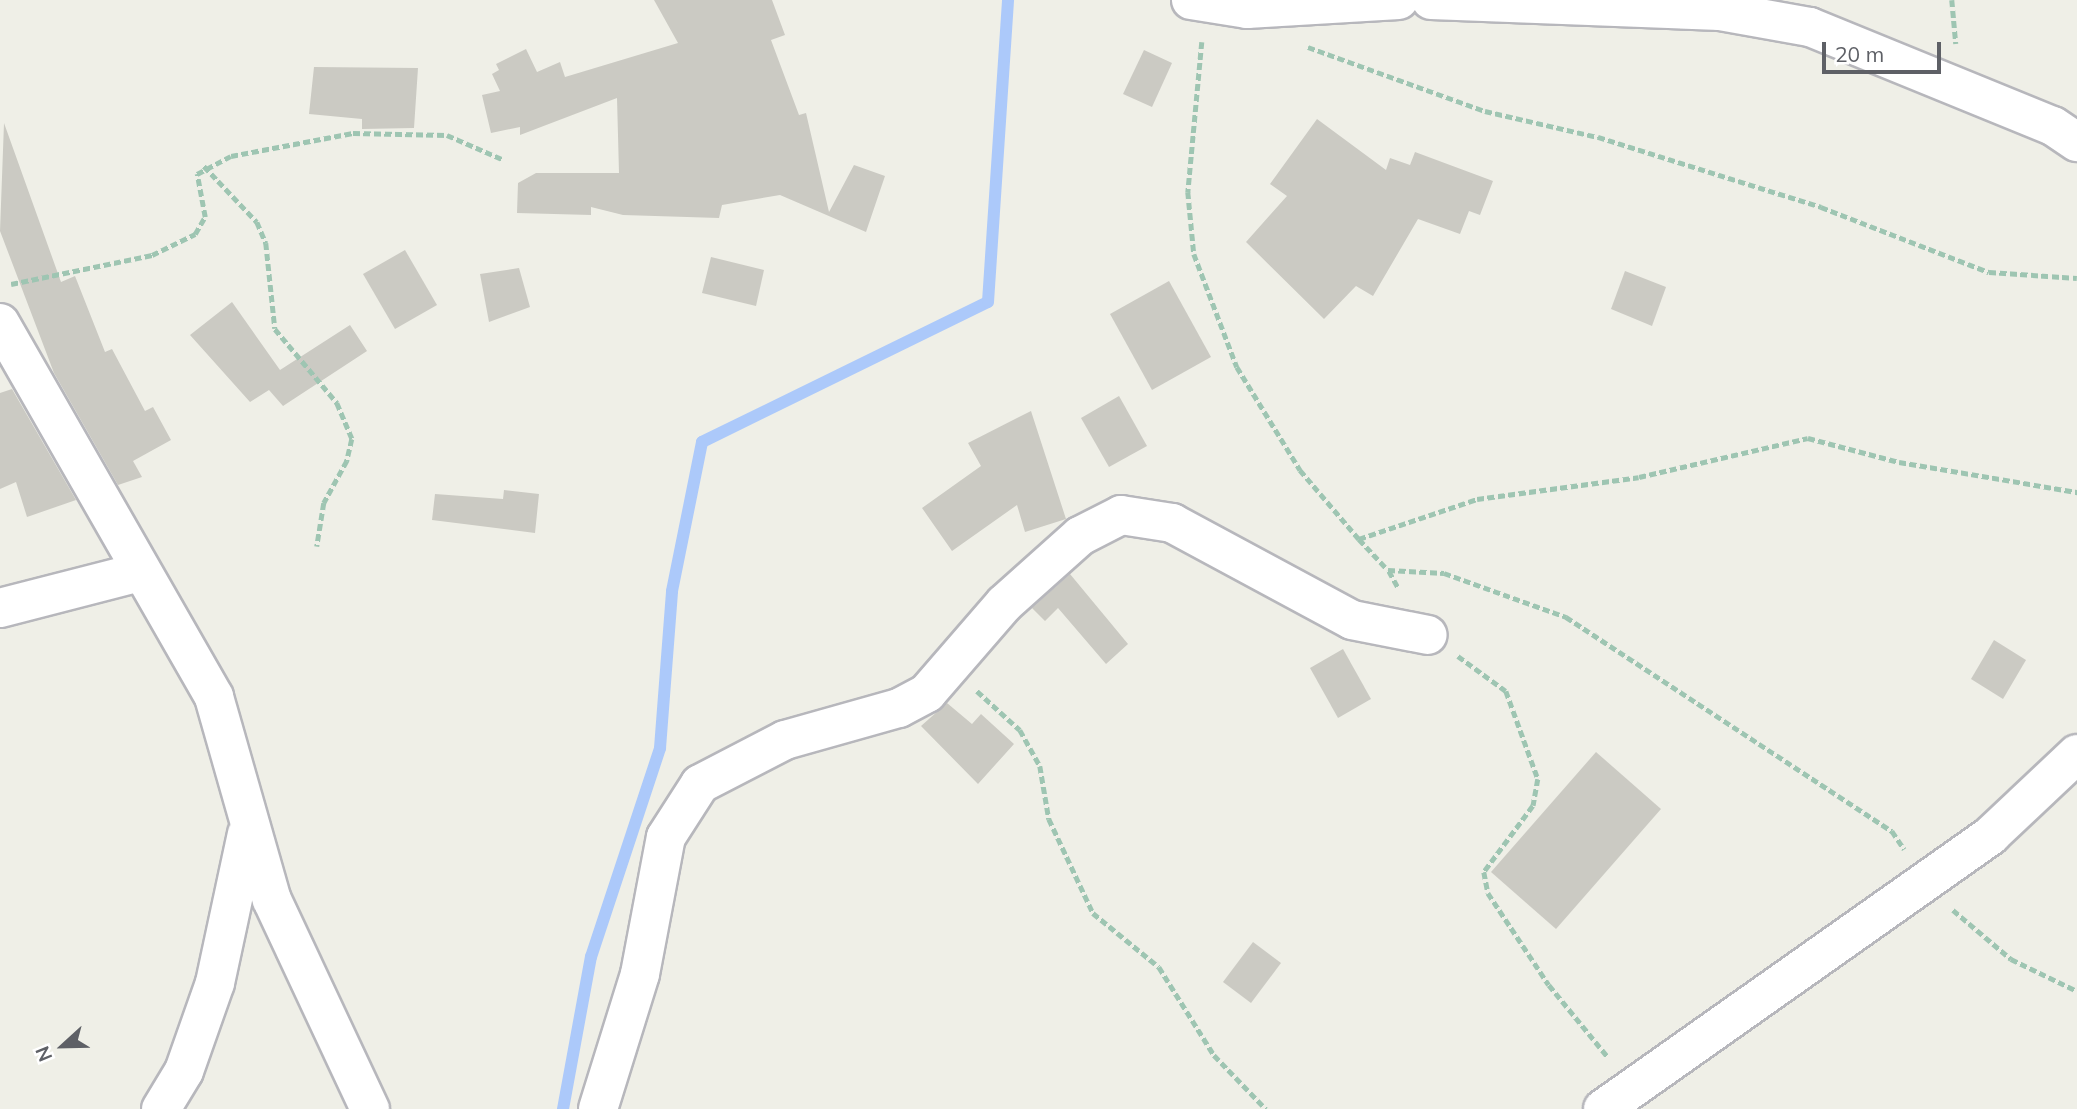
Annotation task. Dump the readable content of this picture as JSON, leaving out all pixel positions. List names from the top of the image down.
{
  "scale_bar": "20 m",
  "north": "left"
}
